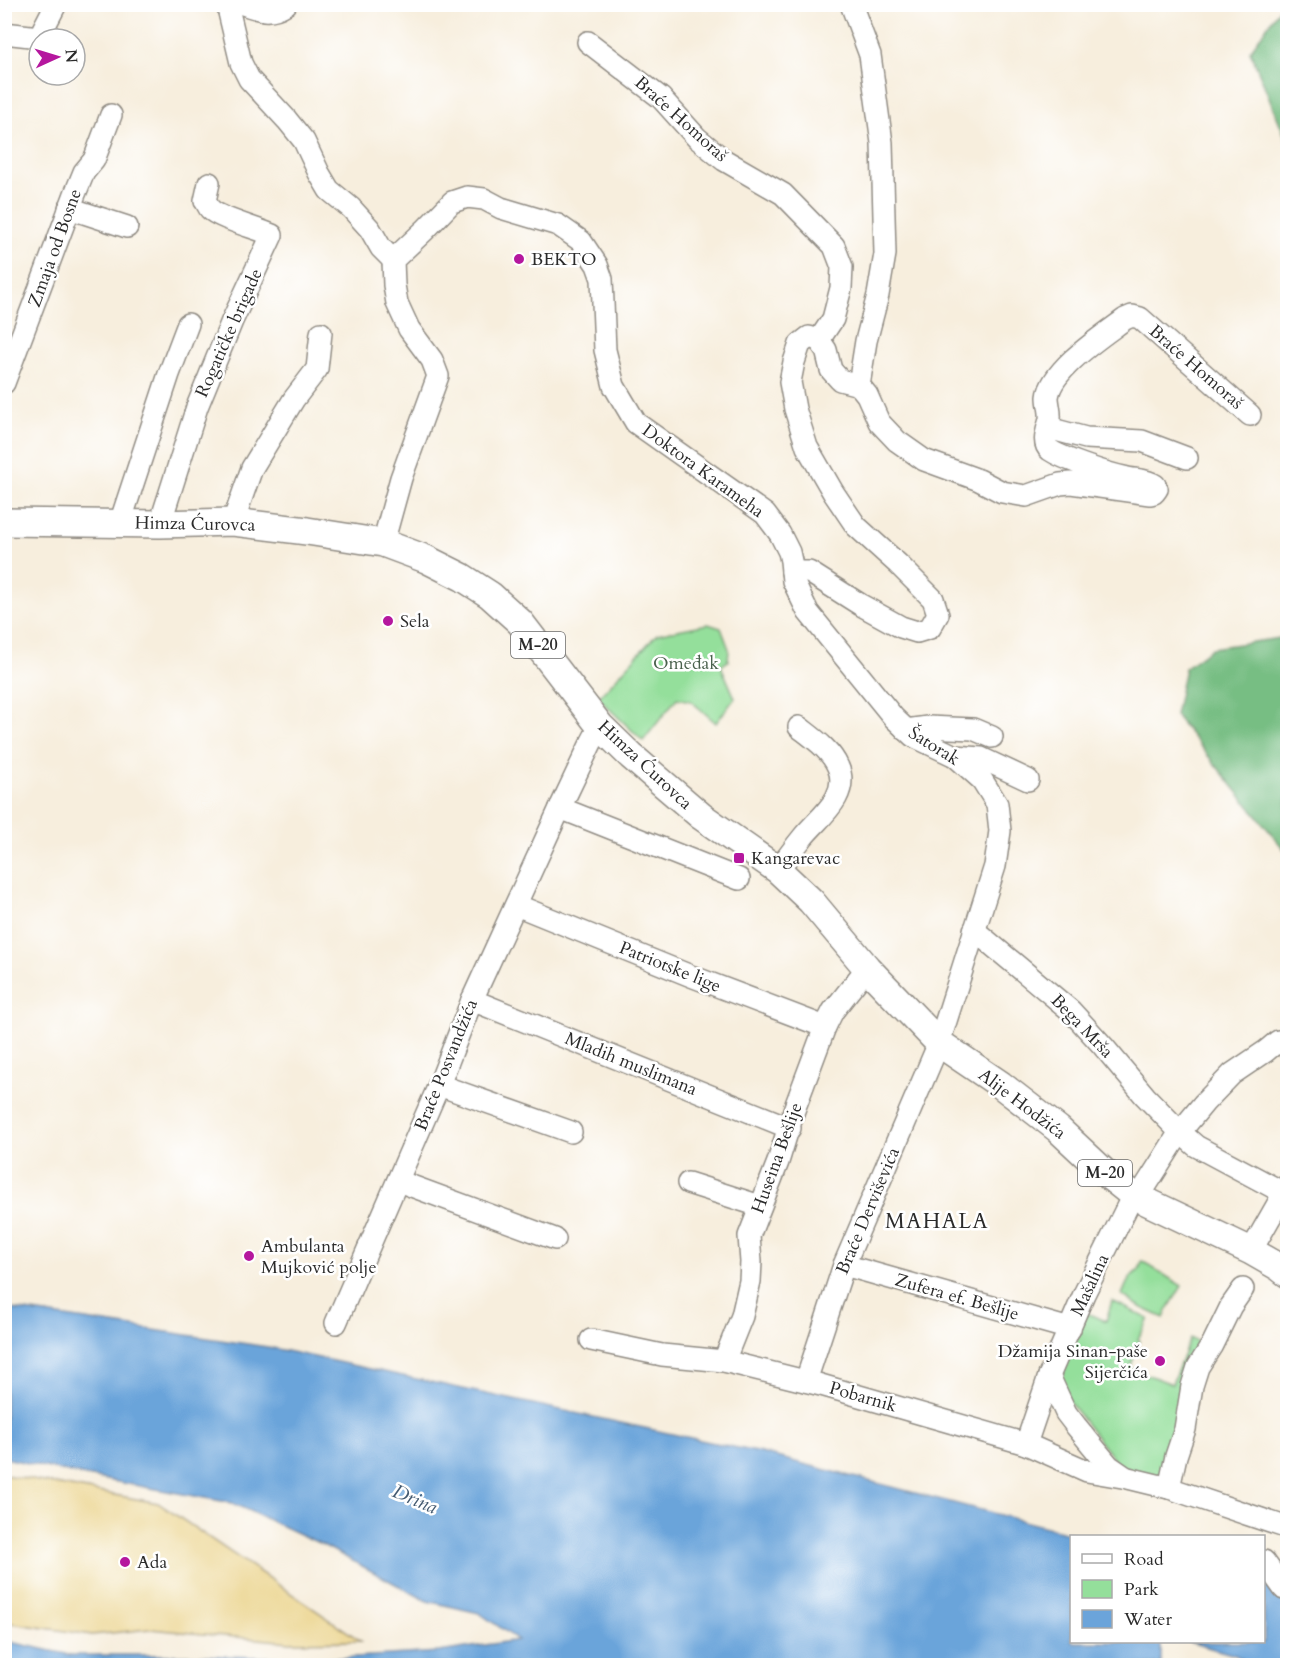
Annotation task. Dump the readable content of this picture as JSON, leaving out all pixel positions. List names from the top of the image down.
{
  "streets": {
    "main road": ["Himza Ćurovca", "M-20", "Alije Hodžića"],
    "street": [
      "Braće Homoraš",
      "Zmaja od Bosne",
      "Rogatičke brigade",
      "Doktora Karameha",
      "Šatorak",
      "Patriotske lige",
      "Bega Mrša",
      "Mladih muslimana",
      "Braće Posvandžića",
      "Huseina Bešlije",
      "Braće Derviševića",
      "Mašalina",
      "Zufera ef. Bešlije",
      "Pobarnik"
    ]
  },
  "crossings": [
    ["Rogatičke brigade", "Himza Ćurovca"],
    ["Doktora Karameha", "Šatorak"],
    ["Himza Ćurovca", "Šatorak"],
    ["Himza Ćurovca", "Braće Posvandžića"],
    ["Himza Ćurovca", "Alije Hodžića"],
    ["Himza Ćurovca", "Huseina Bešlije"],
    ["Himza Ćurovca", "Braće Derviševića"],
    ["Šatorak", "Bega Mrša"],
    ["Šatorak", "Alije Hodžića"],
    ["Šatorak", "Braće Derviševića"],
    ["Patriotske lige", "Braće Posvandžića"],
    ["Patriotske lige", "Huseina Bešlije"],
    ["Bega Mrša", "Alije Hodžića"],
    ["Bega Mrša", "Mašalina"],
    ["Mladih muslimana", "Braće Posvandžića"],
    ["Mladih muslimana", "Huseina Bešlije"],
    ["Alije Hodžića", "Braće Derviševića"],
    ["Alije Hodžića", "Mašalina"],
    ["Huseina Bešlije", "Pobarnik"],
    ["Braće Derviševića", "Zufera ef. Bešlije"],
    ["Braće Derviševića", "Pobarnik"],
    ["Mašalina", "Zufera ef. Bešlije"],
    ["Mašalina", "Pobarnik"]
  ],
  "districts": ["MAHALA"],
  "water": ["Drina"],
  "parks": ["Omeđak"],
  "places": {
    "other": [
      "BEKTO",
      "Sela",
      "Ambulanta Mujković polje",
      "Džamija Sinan-paše Sijerčića",
      "Ada"
    ],
    "transit": ["Kangarevac"]
  },
  "legend": ["Road", "Park", "Water"],
  "north": "right"
}
